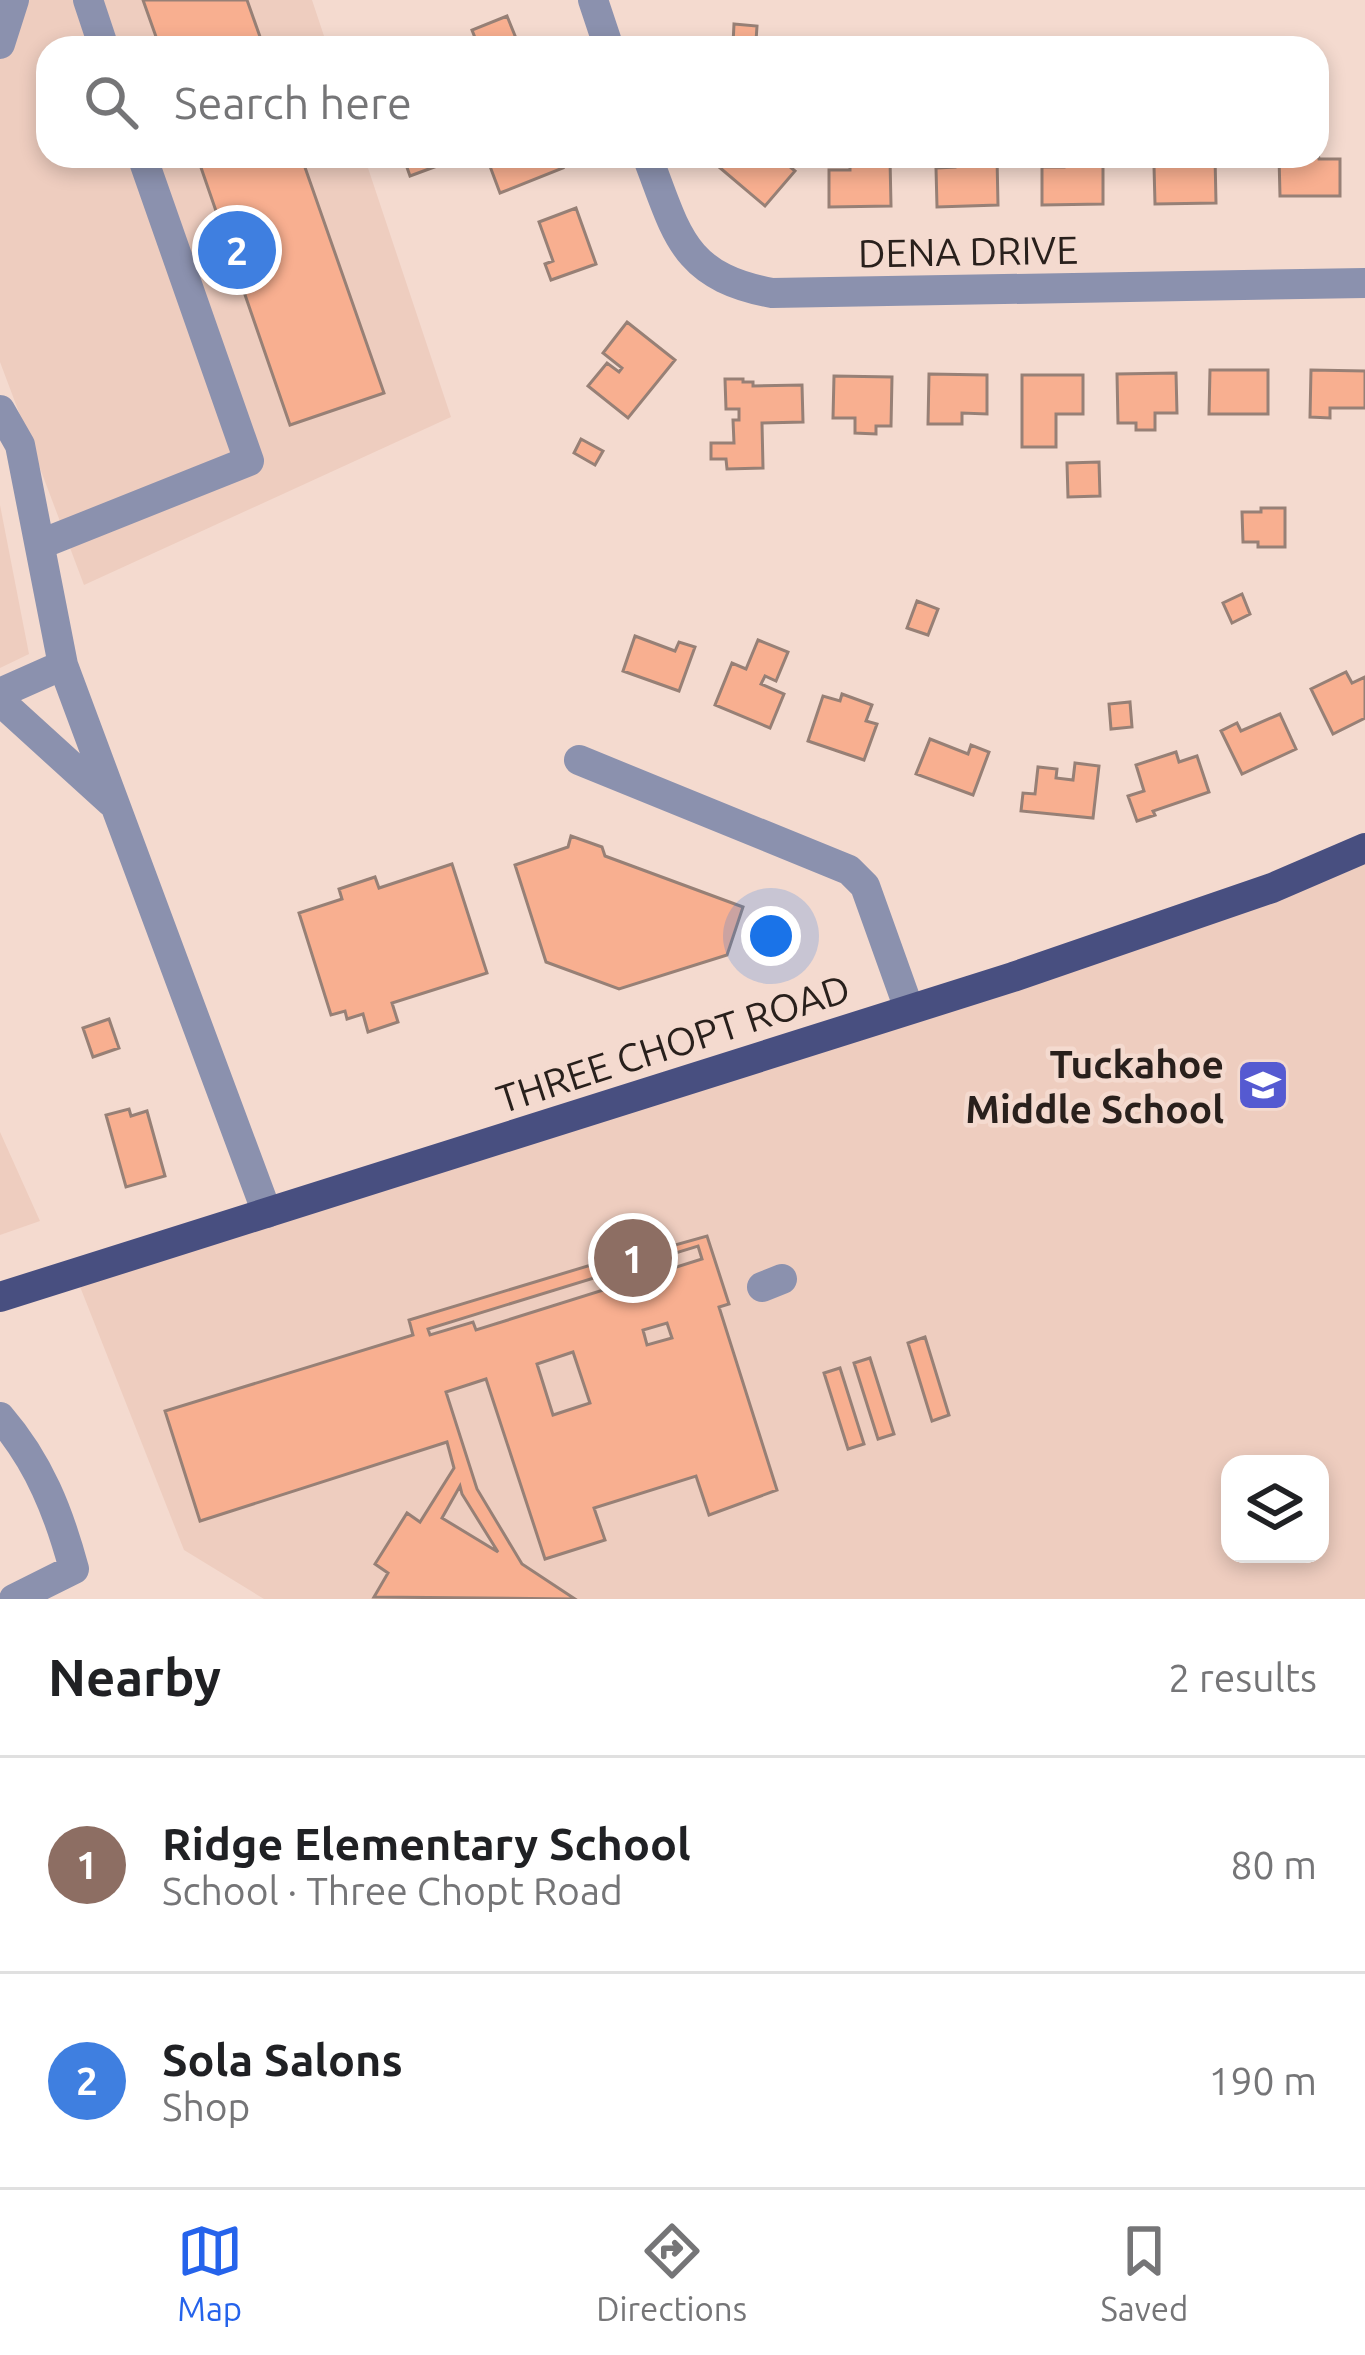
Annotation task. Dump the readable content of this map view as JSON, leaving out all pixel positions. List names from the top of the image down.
{
  "streets": {
    "main road": ["THREE CHOPT ROAD"],
    "street": ["DENA DRIVE"]
  },
  "places": {
    "school or university": ["Tuckahoe Middle School"]
  },
  "page": {
    "search": "Search here",
    "pins": ["2", "1"],
    "heading": ["Nearby", "2 results"],
    "list": [
      {
        "mark": "1",
        "name": "Ridge Elementary School",
        "note": "School · Three Chopt Road",
        "value": "80 m"
      },
      {
        "mark": "2",
        "name": "Sola Salons",
        "note": "Shop",
        "value": "190 m"
      }
    ],
    "nav": ["Map", "Directions", "Saved"]
  }
}
